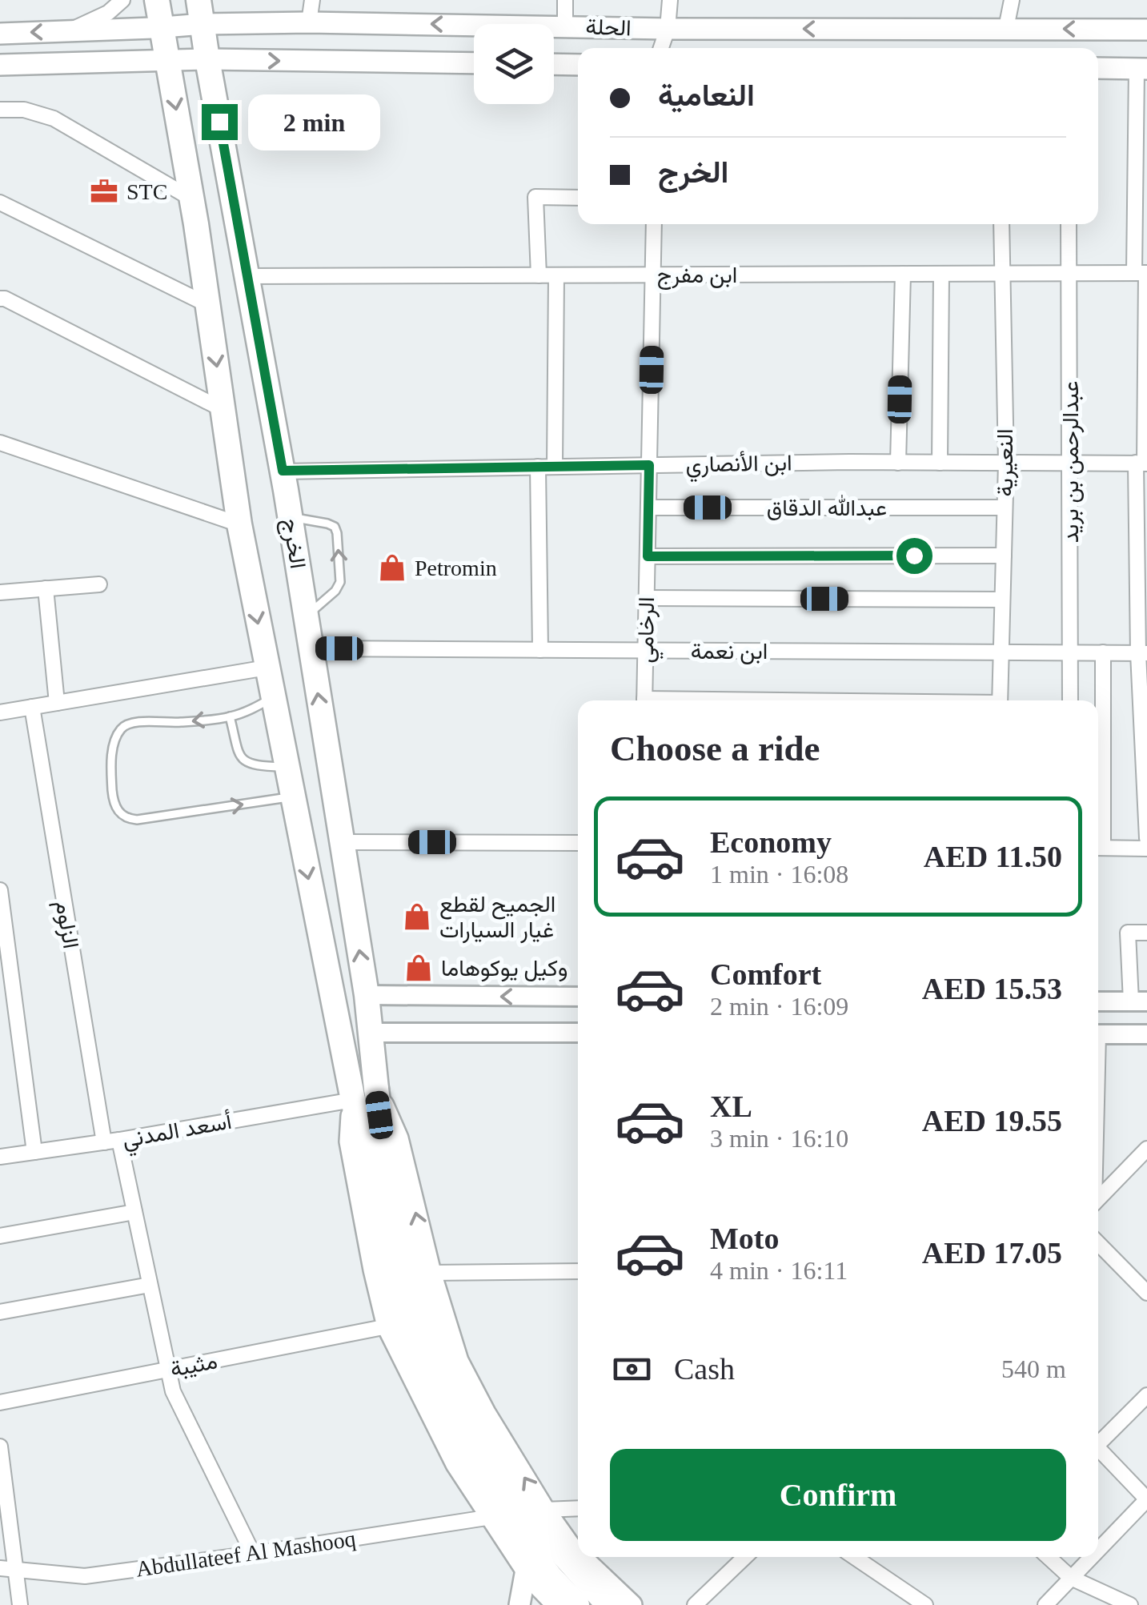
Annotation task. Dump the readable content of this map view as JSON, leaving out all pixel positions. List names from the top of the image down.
{
  "streets": {
    "main road": ["الحلة", "الخرج"],
    "street": [
      "ابن مفرج",
      "عبدالرحمن بن بريد",
      "النعيرية",
      "ابن الأنصاري",
      "عبدالله الدقاق",
      "الرخامي",
      "ابن نعمة",
      "الزلوم",
      "أسعد المدني",
      "مثيبة",
      "Abdullateef Al Mashooq"
    ]
  },
  "crossings": [
    ["الحلة", "الخرج"],
    ["ابن مفرج", "عبدالرحمن بن بريد"],
    ["ابن مفرج", "النعيرية"],
    ["ابن مفرج", "الخرج"],
    ["ابن مفرج", "الرخامي"],
    ["عبدالرحمن بن بريد", "ابن الأنصاري"],
    ["عبدالرحمن بن بريد", "ابن نعمة"],
    ["النعيرية", "ابن الأنصاري"],
    ["النعيرية", "عبدالله الدقاق"],
    ["النعيرية", "ابن نعمة"],
    ["ابن الأنصاري", "الخرج"],
    ["ابن الأنصاري", "الرخامي"],
    ["عبدالله الدقاق", "الرخامي"],
    ["الخرج", "ابن نعمة"],
    ["الرخامي", "ابن نعمة"],
    ["الزلوم", "أسعد المدني"],
    ["الزلوم", "مثيبة"],
    ["الزلوم", "Abdullateef Al Mashooq"]
  ],
  "one_way": ["الحلة"],
  "places": {
    "office": ["STC"],
    "shop": ["Petromin", "الجميح لقطع غيار السيارات", "وكيل يوكوهاما"]
  },
  "page": {
    "banner": ["النعامية", "الخرج"],
    "bubble": "2 min",
    "heading": "Choose a ride",
    "list": [
      {
        "name": "Economy",
        "note": "1 min · 16:08",
        "value": "AED 11.50"
      },
      {
        "name": "Comfort",
        "note": "2 min · 16:09",
        "value": "AED 15.53"
      },
      {
        "name": "XL",
        "note": "3 min · 16:10",
        "value": "AED 19.55"
      },
      {
        "name": "Moto",
        "note": "4 min · 16:11",
        "value": "AED 17.05"
      }
    ],
    "pay": ["Cash", "540 m"],
    "buttons": "Confirm"
  }
}
